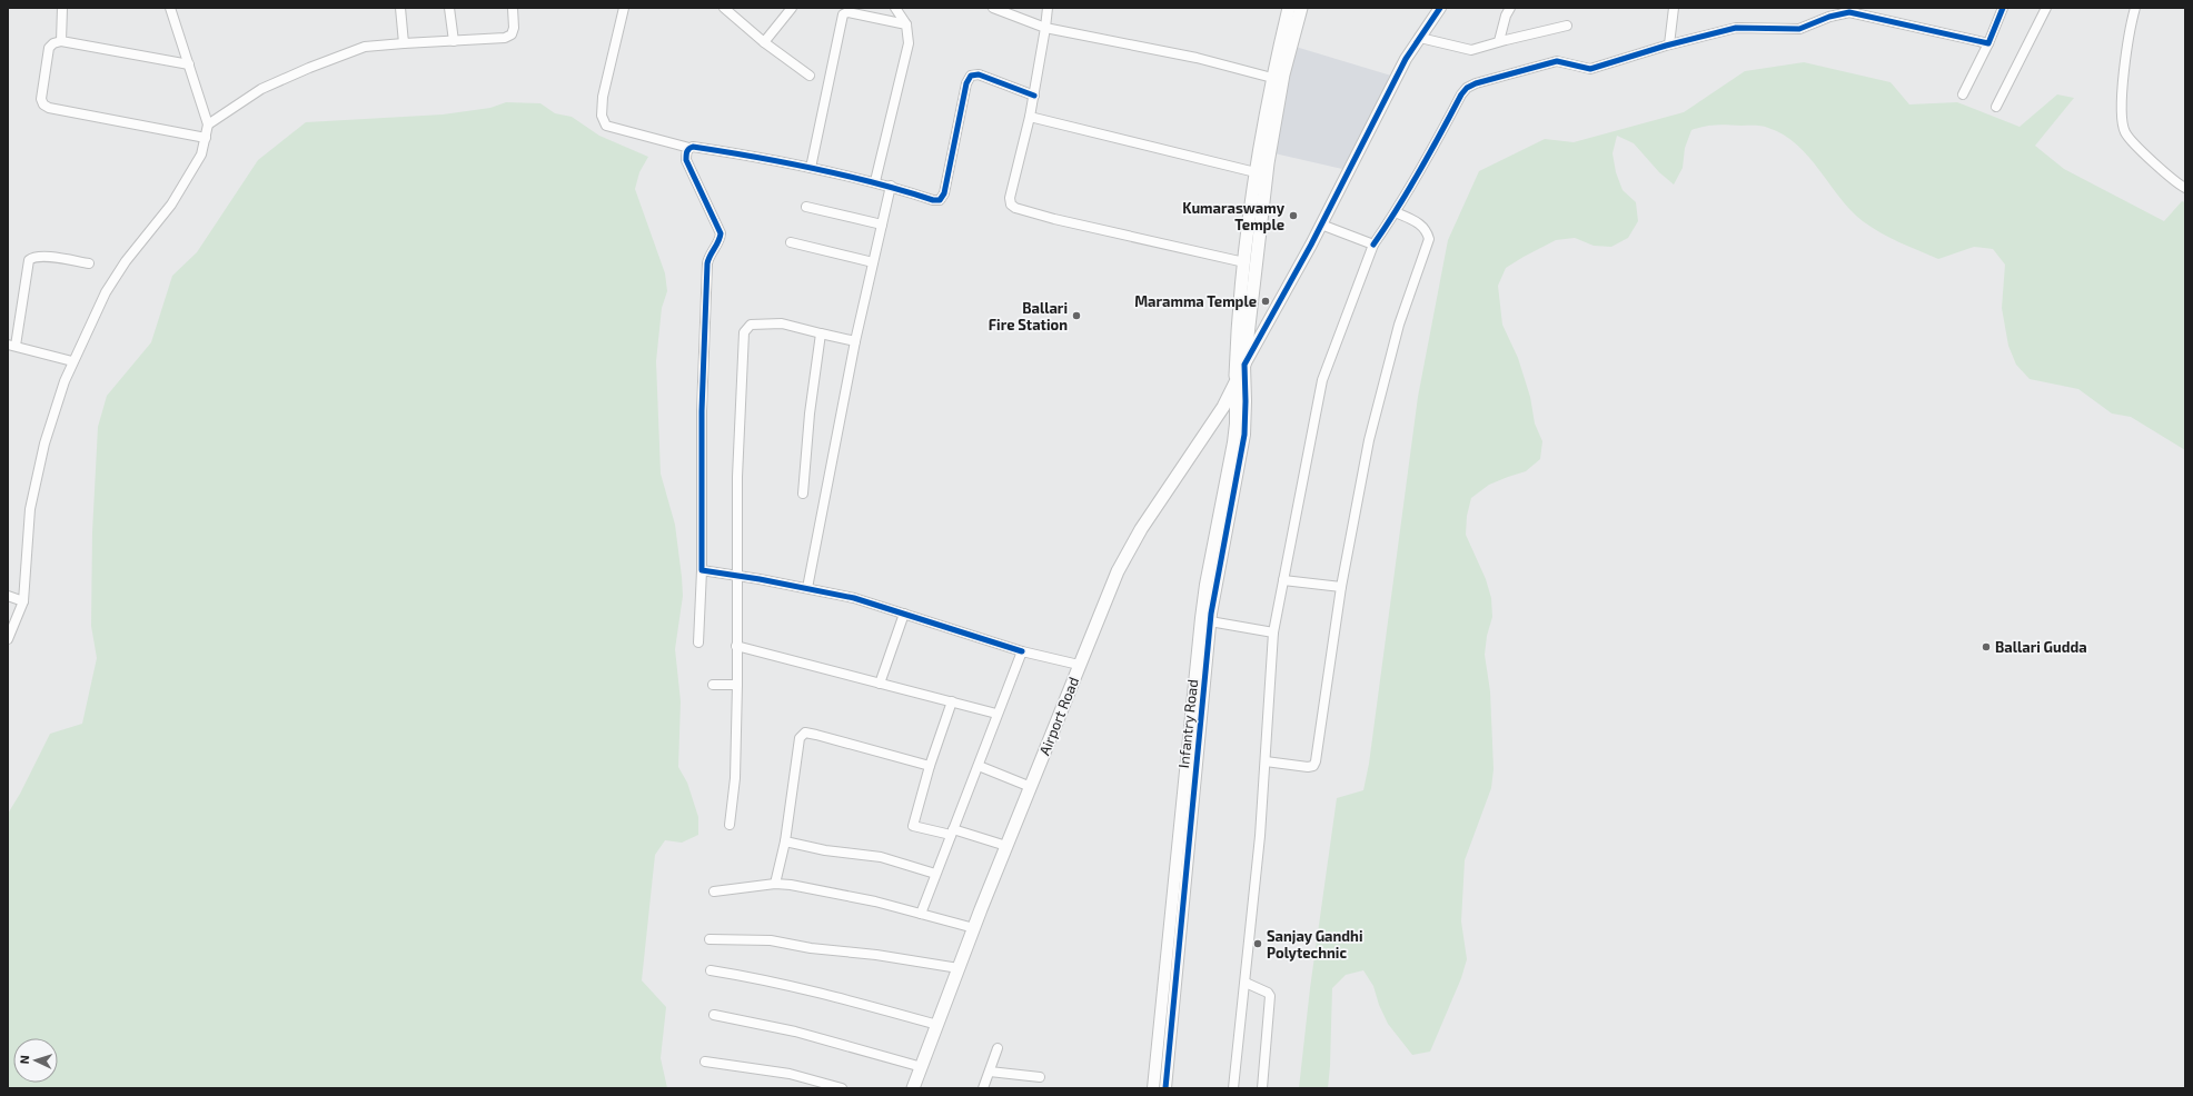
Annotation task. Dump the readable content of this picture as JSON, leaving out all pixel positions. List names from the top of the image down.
{
  "streets": {
    "main road": ["Airport Road"],
    "street": ["Infantry Road"]
  },
  "crossings": [
    ["Airport Road", "Infantry Road"]
  ],
  "places": [
    "Kumaraswamy Temple",
    "Maramma Temple",
    "Ballari Fire Station",
    "Ballari Gudda",
    "Sanjay Gandhi Polytechnic"
  ],
  "north": "left"
}
